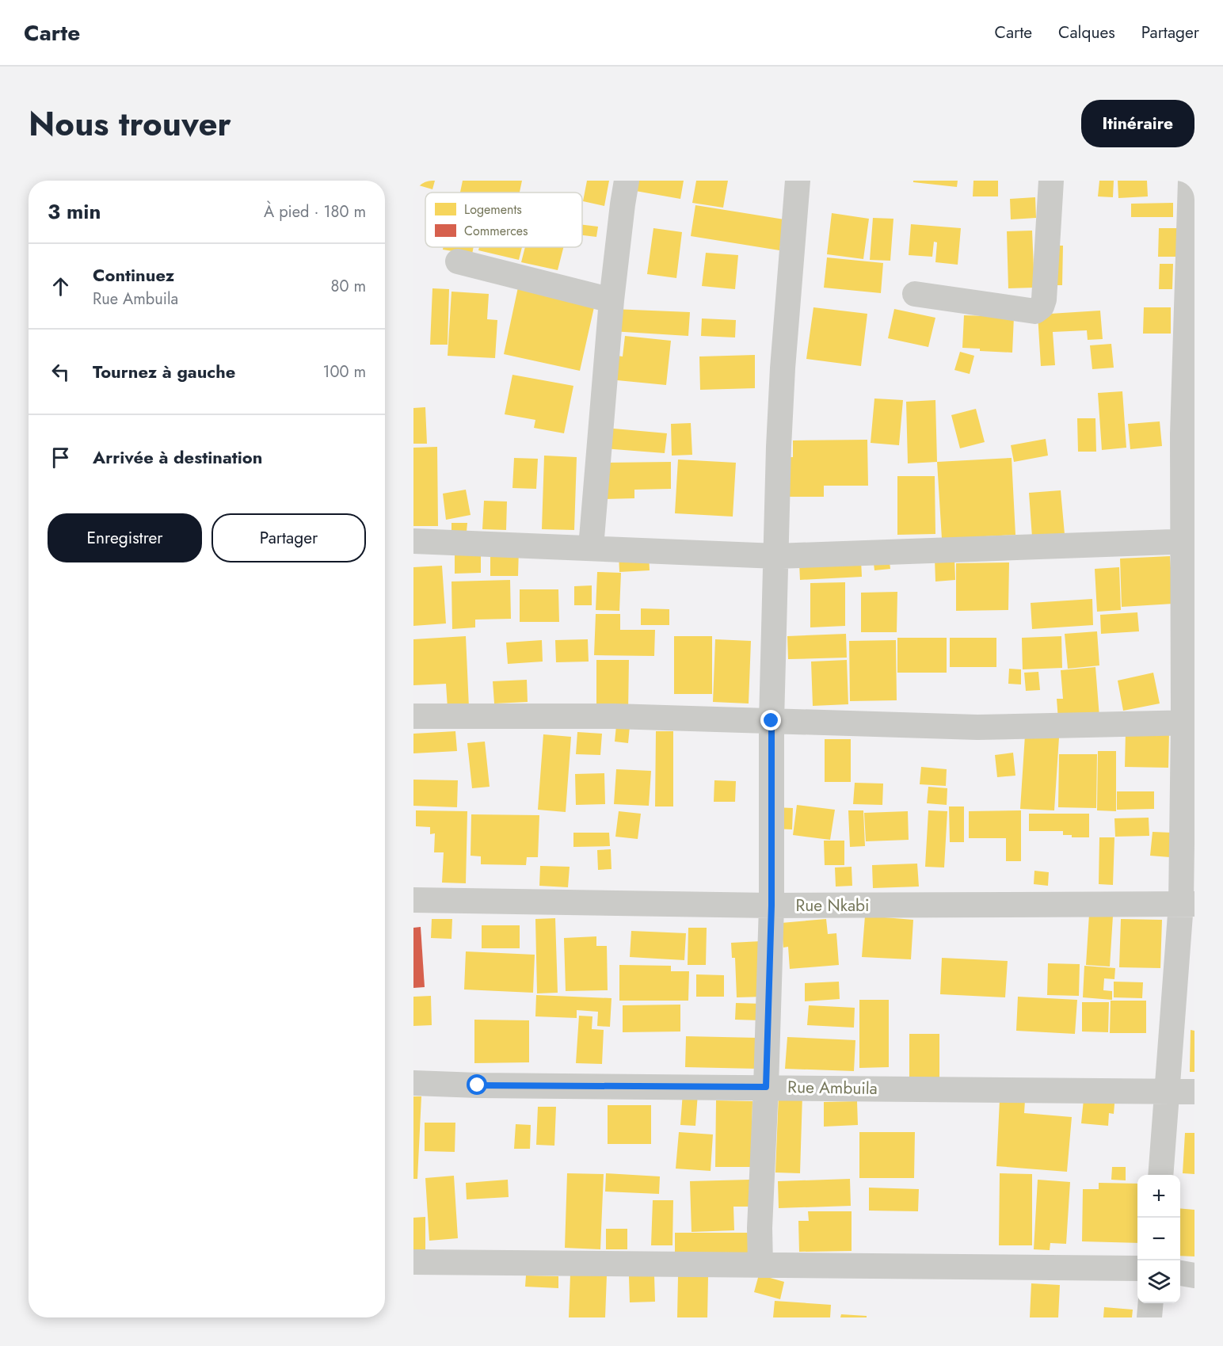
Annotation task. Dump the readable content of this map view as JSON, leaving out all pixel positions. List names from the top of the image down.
{
  "streets": {
    "street": ["Rue Nkabi", "Rue Ambuila"]
  },
  "legend": ["Logements", "Commerces"],
  "page": {
    "header": "Carte",
    "nav": ["Carte", "Calques", "Partager"],
    "title": "Nous trouver",
    "buttons": [
      "Itinéraire",
      ["Enregistrer", "Partager"]
    ],
    "heading": ["3 min", "À pied · 180 m"],
    "list": [
      ["Continuez", "Rue Ambuila", "80 m"],
      ["Tournez à gauche", "100 m"],
      "Arrivée à destination"
    ],
    "map_buttons": ["+", "−"]
  }
}
